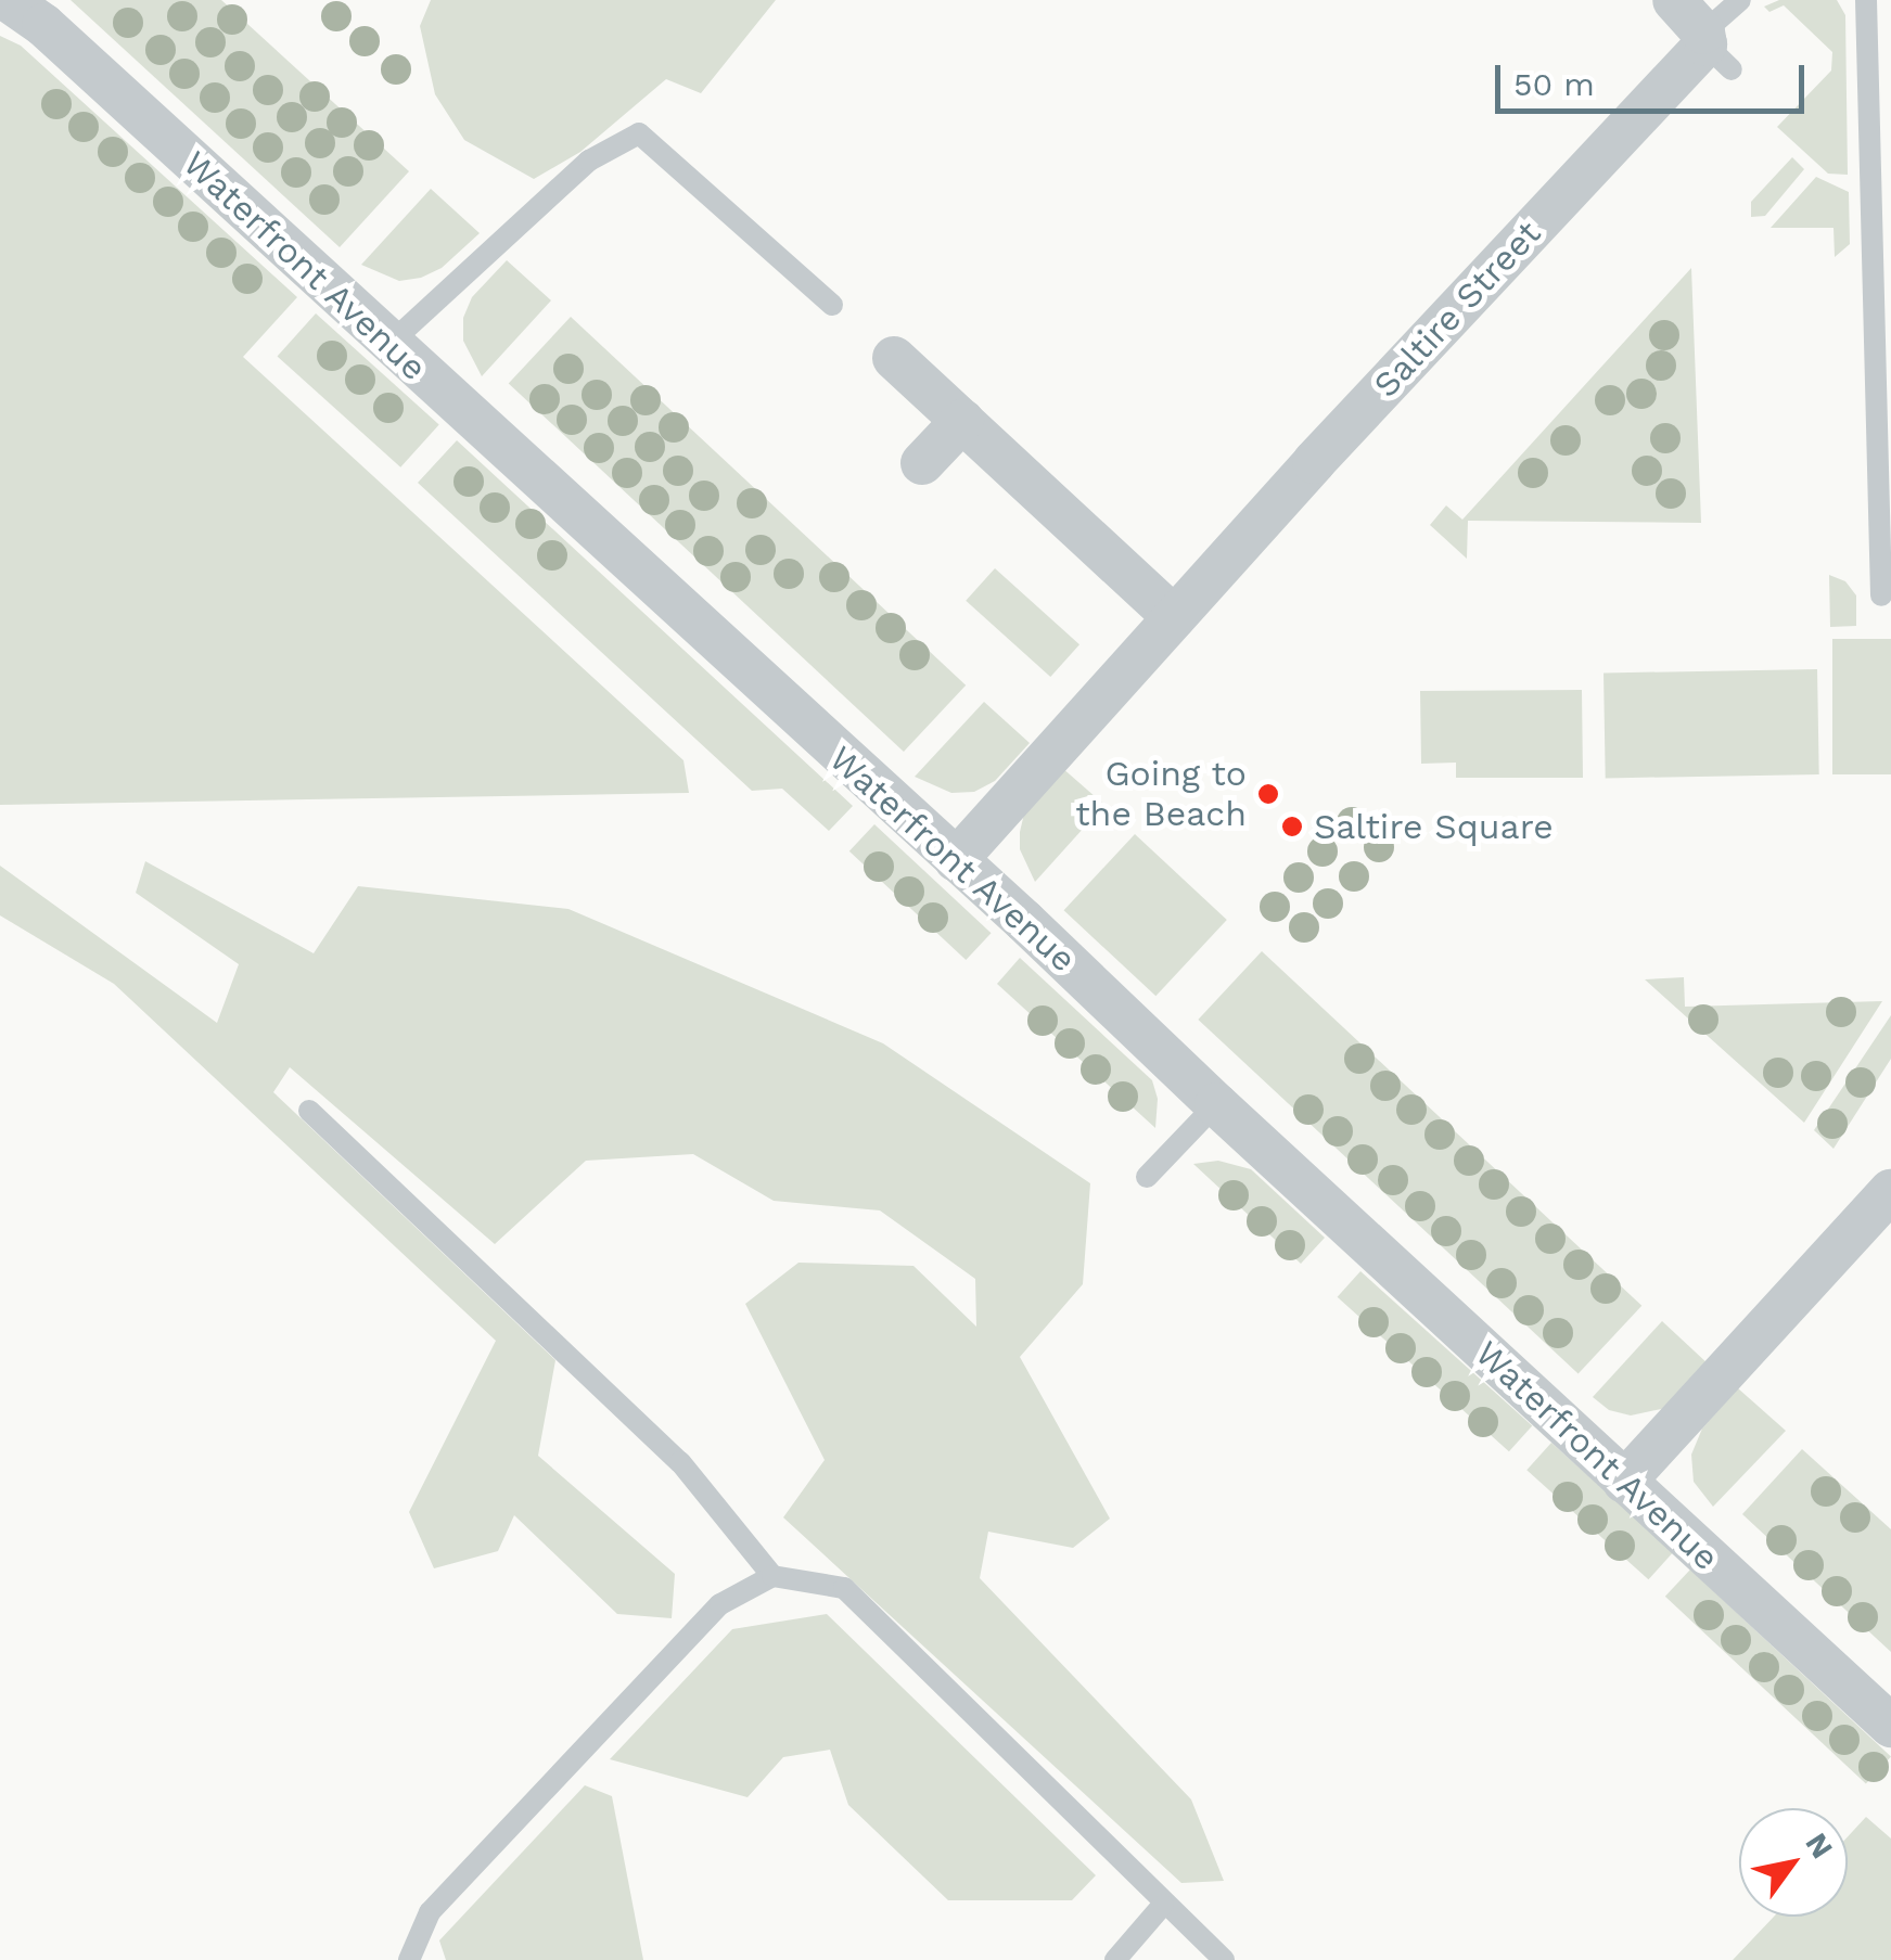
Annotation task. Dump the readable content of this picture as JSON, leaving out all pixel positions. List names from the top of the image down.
{
  "streets": {
    "street": ["Waterfront Avenue", "Saltire Street"]
  },
  "crossings": [
    ["Waterfront Avenue", "Saltire Street"]
  ],
  "places": ["Going to the Beach", "Saltire Square"],
  "scale_bar": "50 m",
  "north": "top right"
}
